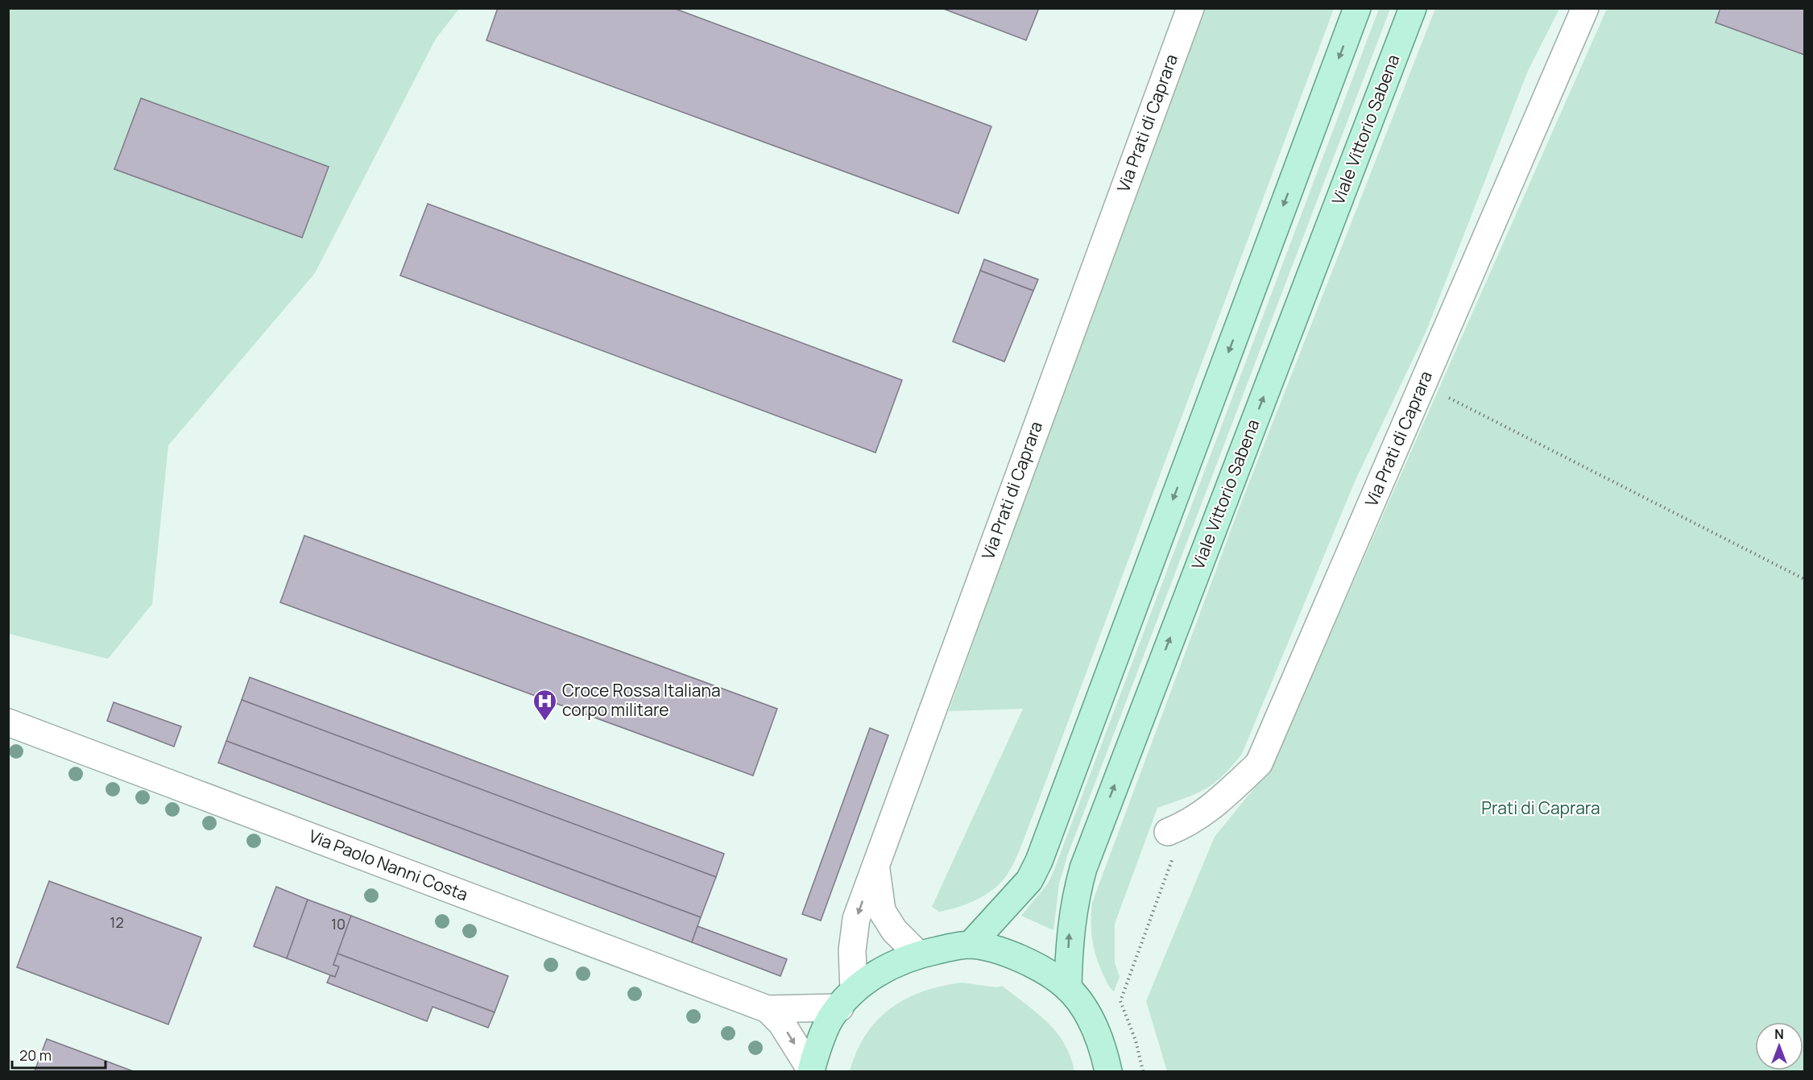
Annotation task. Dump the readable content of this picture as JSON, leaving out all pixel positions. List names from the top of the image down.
{
  "streets": {
    "main road": ["Viale Vittorio Sabena"],
    "street": ["Via Prati di Caprara", "Via Paolo Nanni Costa"]
  },
  "crossings": [
    ["Via Prati di Caprara", "Via Paolo Nanni Costa"]
  ],
  "parks": ["Prati di Caprara"],
  "places": {
    "hospital": ["Croce Rossa Italiana corpo militare"]
  },
  "house_numbers": ["12", "10"],
  "scale_bar": "20 m",
  "north": "top"
}
